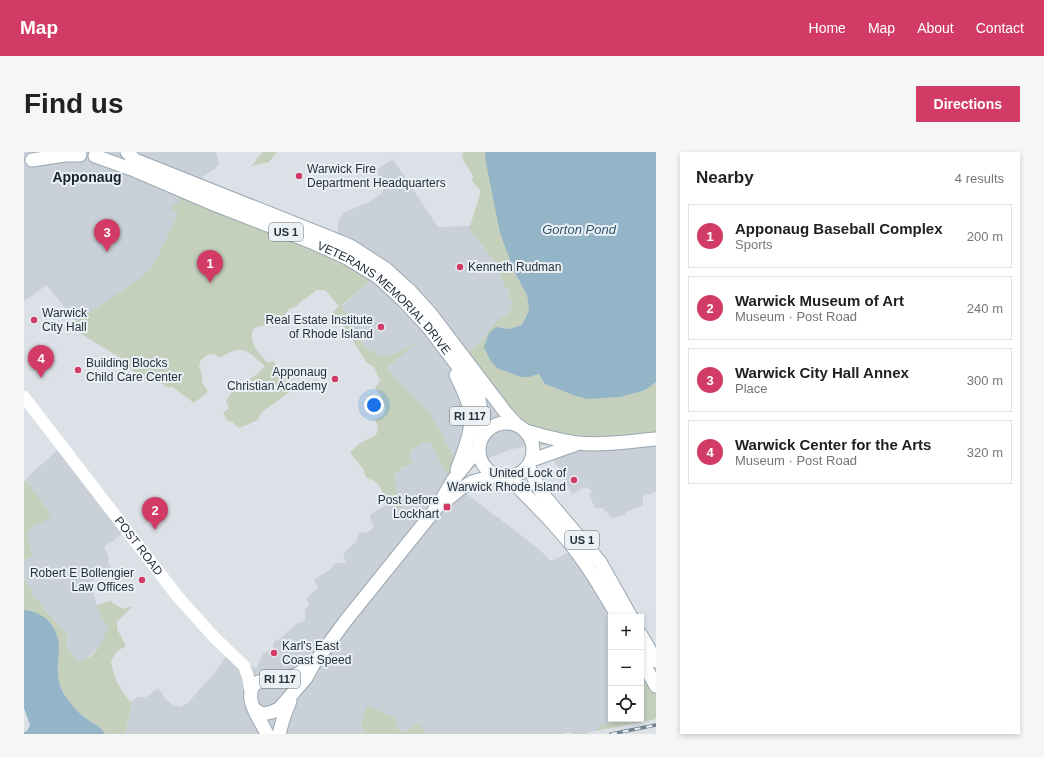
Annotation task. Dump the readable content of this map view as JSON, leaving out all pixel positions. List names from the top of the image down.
{
  "streets": {
    "main road": [
      "US 1",
      "VETERANS MEMORIAL DRIVE",
      "RI 117",
      "POST ROAD"
    ]
  },
  "crossings": [
    ["US 1", "VETERANS MEMORIAL DRIVE"],
    ["US 1", "RI 117"],
    ["VETERANS MEMORIAL DRIVE", "RI 117"],
    ["RI 117", "POST ROAD"]
  ],
  "districts": ["Apponaug"],
  "water": ["Gorton Pond"],
  "places": {
    "other": [
      "Warwick Fire Department Headquarters",
      "Kenneth Rudman",
      "Warwick City Hall",
      "Real Estate Institute of Rhode Island",
      "Building Blocks Child Care Center",
      "Apponaug Christian Academy",
      "United Lock of Warwick Rhode Island",
      "Robert E Bollengier Law Offices",
      "Karl's East Coast Speed"
    ],
    "transit": ["Post before Lockhart"]
  },
  "page": {
    "header": "Map",
    "nav": [
      "Home",
      "Map",
      "About",
      "Contact"
    ],
    "buttons": "Directions",
    "title": "Find us",
    "heading": ["Nearby", "4 results"],
    "list": [
      {
        "mark": "1",
        "name": "Apponaug Baseball Complex",
        "note": "Sports",
        "value": "200 m"
      },
      {
        "mark": "2",
        "name": "Warwick Museum of Art",
        "note": "Museum · Post Road",
        "value": "240 m"
      },
      {
        "mark": "3",
        "name": "Warwick City Hall Annex",
        "note": "Place",
        "value": "300 m"
      },
      {
        "mark": "4",
        "name": "Warwick Center for the Arts",
        "note": "Museum · Post Road",
        "value": "320 m"
      }
    ],
    "pins": [
      "3",
      "1",
      "4",
      "2"
    ],
    "map_buttons": ["+", "−"]
  }
}
